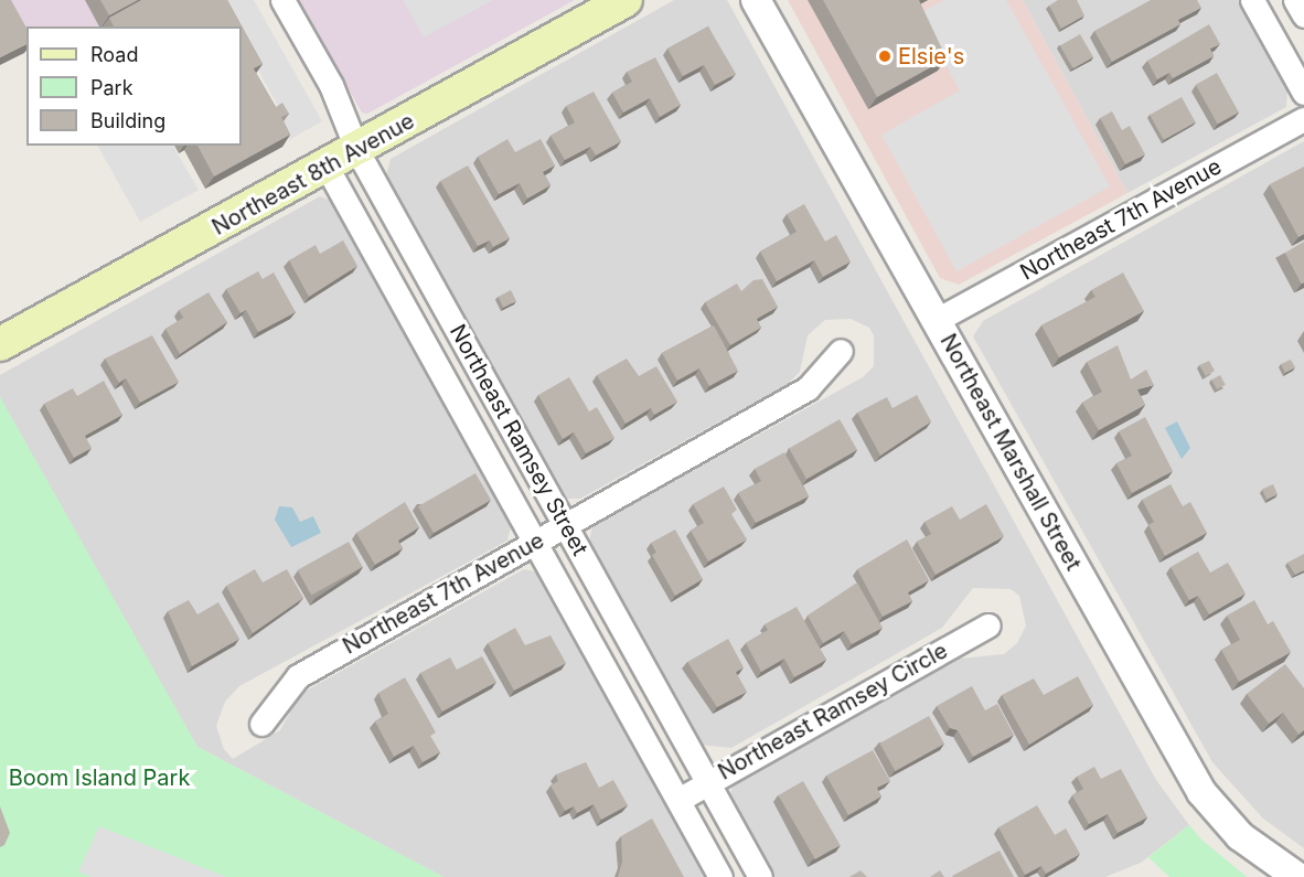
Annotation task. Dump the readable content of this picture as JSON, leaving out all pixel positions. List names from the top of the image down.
{
  "streets": {
    "main road": ["Northeast 8th Avenue"],
    "street": [
      "Northeast 7th Avenue",
      "Northeast Ramsey Street",
      "Northeast Marshall Street",
      "Northeast Ramsey Circle"
    ]
  },
  "crossings": [
    ["Northeast 8th Avenue", "Northeast Ramsey Street"],
    ["Northeast 7th Avenue", "Northeast Ramsey Street"],
    ["Northeast 7th Avenue", "Northeast Marshall Street"],
    ["Northeast Ramsey Street", "Northeast Ramsey Circle"]
  ],
  "parks": ["Boom Island Park"],
  "places": ["Elsie's"],
  "legend": ["Road", "Park", "Building"]
}
